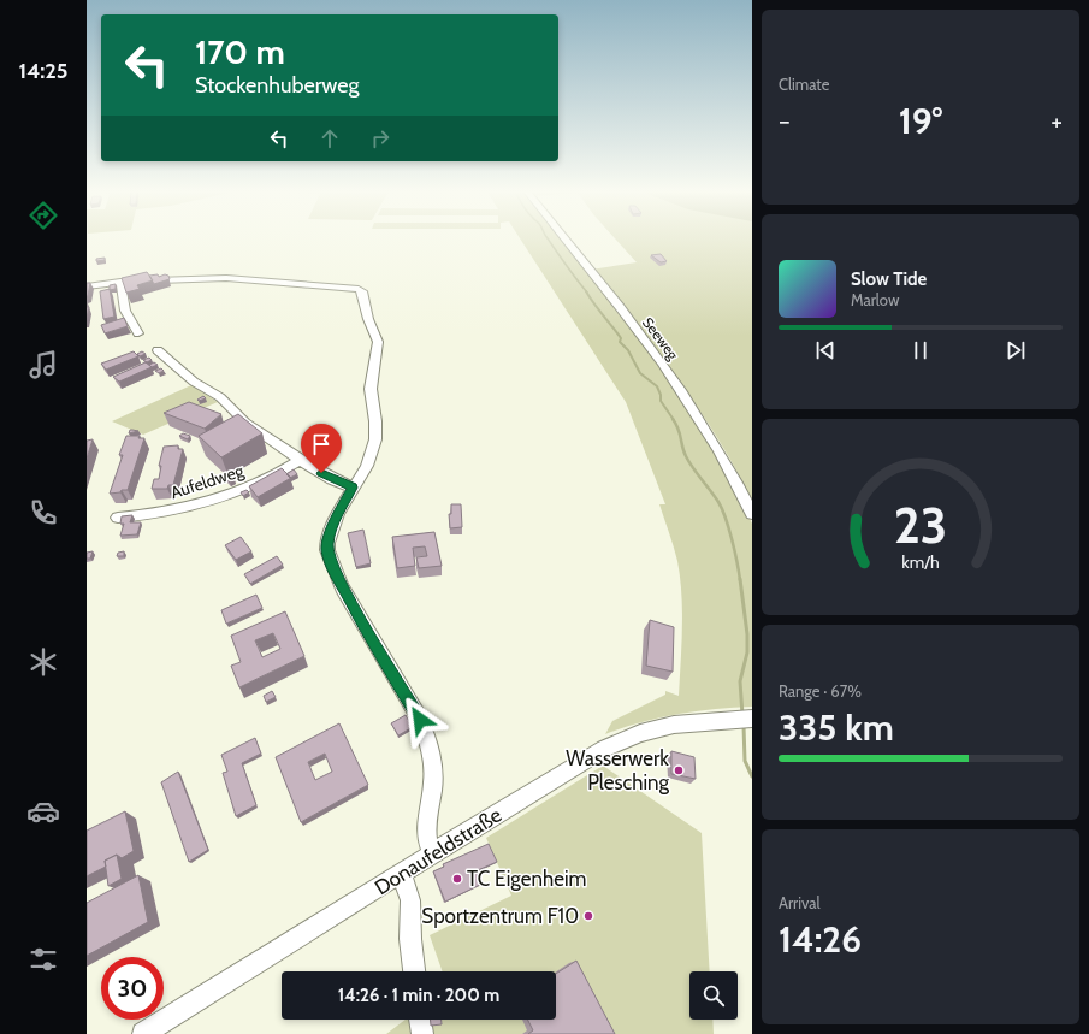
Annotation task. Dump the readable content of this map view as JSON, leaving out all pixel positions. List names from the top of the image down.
{
  "streets": {
    "street": ["Seeweg", "Aufeldweg", "Donaufeldstraße"]
  },
  "places": ["Wasserwerk Plesching", "TC Eigenheim", "Sportzentrum F10"],
  "page": {
    "tabs": "14:25",
    "tile": [
      "Climate",
      ["Range · 67%", "335 km"],
      ["Arrival", "14:26"]
    ],
    "turn": ["170 m", "Stockenhuberweg"],
    "heat": ["−", "19°", "+"],
    "song": ["Slow Tide", "Marlow"],
    "limit": "30",
    "trip": "14:26 · 1 min · 200 m",
    "gauge": ["23", "km/h"]
  }
}
